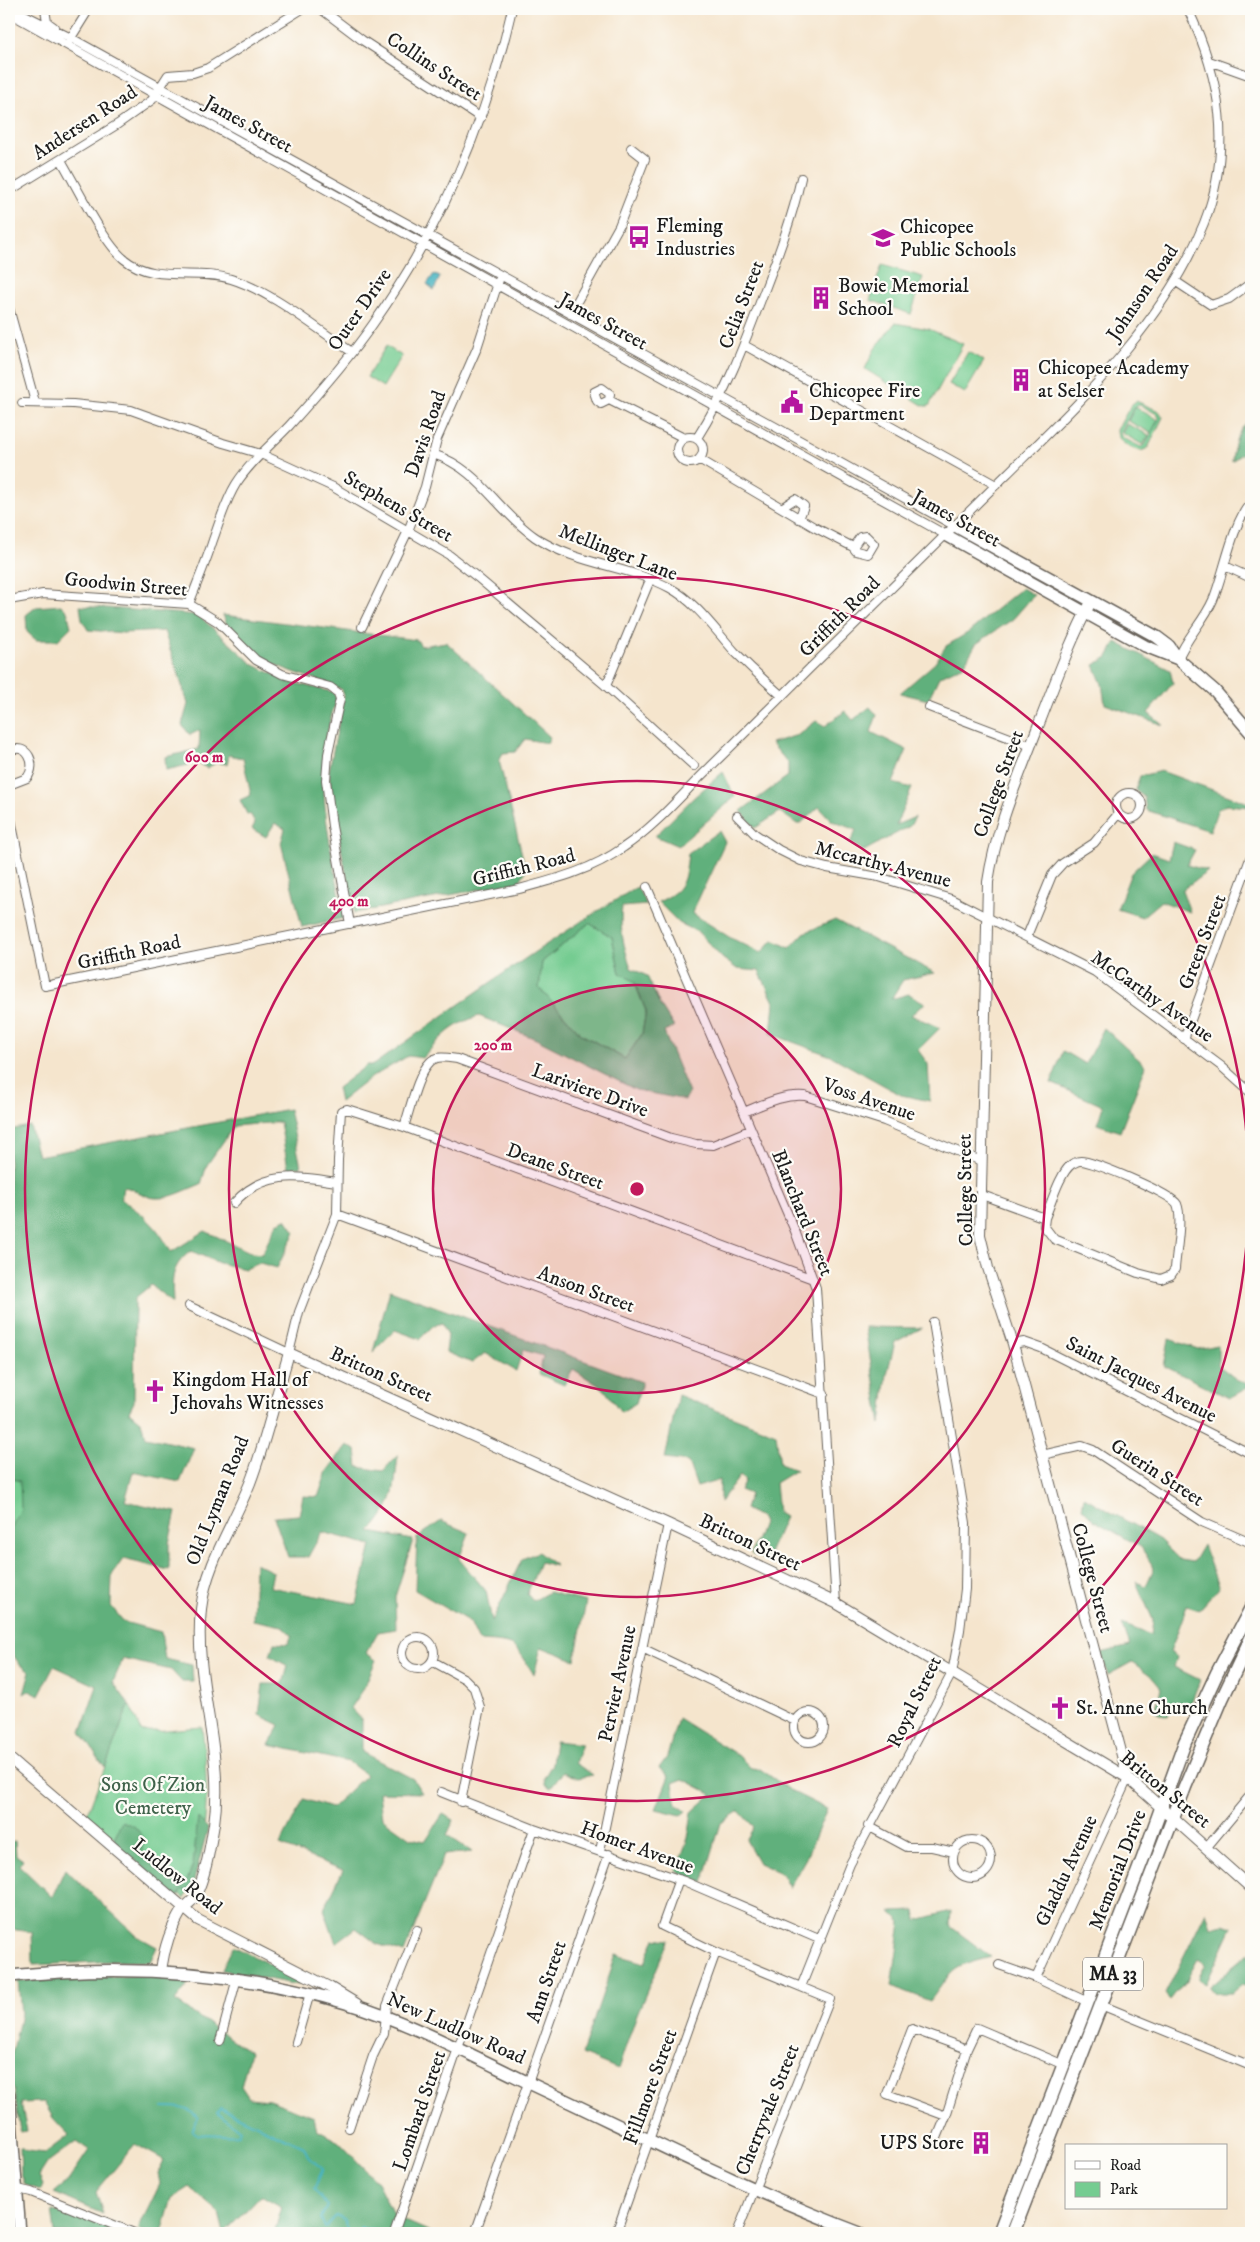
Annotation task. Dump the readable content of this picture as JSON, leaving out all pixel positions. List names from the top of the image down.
{
  "streets": {
    "main road": [
      "James Street",
      "Memorial Drive",
      "MA 33",
      "New Ludlow Road"
    ],
    "street": [
      "Collins Street",
      "Andersen Road",
      "Johnson Road",
      "Celia Street",
      "Outer Drive",
      "Davis Road",
      "Stephens Street",
      "Mellinger Lane",
      "Goodwin Street",
      "Griffith Road",
      "College Street",
      "Mccarthy Avenue",
      "Green Street",
      "McCarthy Avenue",
      "Lariviere Drive",
      "Voss Avenue",
      "Deane Street",
      "Blanchard Street",
      "Anson Street",
      "Britton Street",
      "Saint Jacques Avenue",
      "Guerin Street",
      "Old Lyman Road",
      "Pervier Avenue",
      "Royal Street",
      "Homer Avenue",
      "Gladdu Avenue",
      "Ludlow Road",
      "Ann Street",
      "Fillmore Street",
      "Cherryvale Street",
      "Lombard Street"
    ]
  },
  "crossings": [
    ["Collins Street", "Outer Drive"],
    ["Andersen Road", "James Street"],
    ["James Street", "Johnson Road"],
    ["James Street", "Celia Street"],
    ["James Street", "Outer Drive"],
    ["James Street", "Davis Road"],
    ["James Street", "Griffith Road"],
    ["James Street", "College Street"],
    ["Johnson Road", "Griffith Road"],
    ["Outer Drive", "Stephens Street"],
    ["Outer Drive", "Goodwin Street"],
    ["Davis Road", "Stephens Street"],
    ["Davis Road", "Mellinger Lane"],
    ["Mellinger Lane", "Griffith Road"],
    ["Goodwin Street", "Griffith Road"],
    ["College Street", "Mccarthy Avenue"],
    ["College Street", "Voss Avenue"],
    ["College Street", "Britton Street"],
    ["College Street", "Saint Jacques Avenue"],
    ["College Street", "Guerin Street"],
    ["College Street", "Gladdu Avenue"],
    ["Mccarthy Avenue", "McCarthy Avenue"],
    ["Green Street", "McCarthy Avenue"],
    ["Lariviere Drive", "Deane Street"],
    ["Lariviere Drive", "Blanchard Street"],
    ["Voss Avenue", "Blanchard Street"],
    ["Deane Street", "Blanchard Street"],
    ["Deane Street", "Old Lyman Road"],
    ["Blanchard Street", "Anson Street"],
    ["Blanchard Street", "Britton Street"],
    ["Anson Street", "Old Lyman Road"],
    ["Britton Street", "Old Lyman Road"],
    ["Britton Street", "Pervier Avenue"],
    ["Britton Street", "Royal Street"],
    ["Britton Street", "Memorial Drive"],
    ["Britton Street", "Gladdu Avenue"],
    ["Old Lyman Road", "Ludlow Road"],
    ["Old Lyman Road", "New Ludlow Road"],
    ["Pervier Avenue", "Homer Avenue"],
    ["Royal Street", "Homer Avenue"],
    ["Royal Street", "Cherryvale Street"],
    ["Homer Avenue", "Ann Street"],
    ["Homer Avenue", "Lombard Street"],
    ["Ludlow Road", "New Ludlow Road"],
    ["Ann Street", "New Ludlow Road"],
    ["New Ludlow Road", "Fillmore Street"],
    ["New Ludlow Road", "Cherryvale Street"],
    ["New Ludlow Road", "Lombard Street"]
  ],
  "parks": ["Sons Of Zion Cemetery"],
  "places": {
    "bus stop": ["Fleming Industries"],
    "school or university": ["Chicopee Public Schools"],
    "building": ["Bowie Memorial School", "Chicopee Academy at Selser", "UPS Store"],
    "public building": ["Chicopee Fire Department"],
    "church": ["Kingdom Hall of Jehovahs Witnesses", "St. Anne Church"]
  },
  "legend": ["Road", "Park"],
  "rings": ["600 m", "400 m", "200 m"]
}
